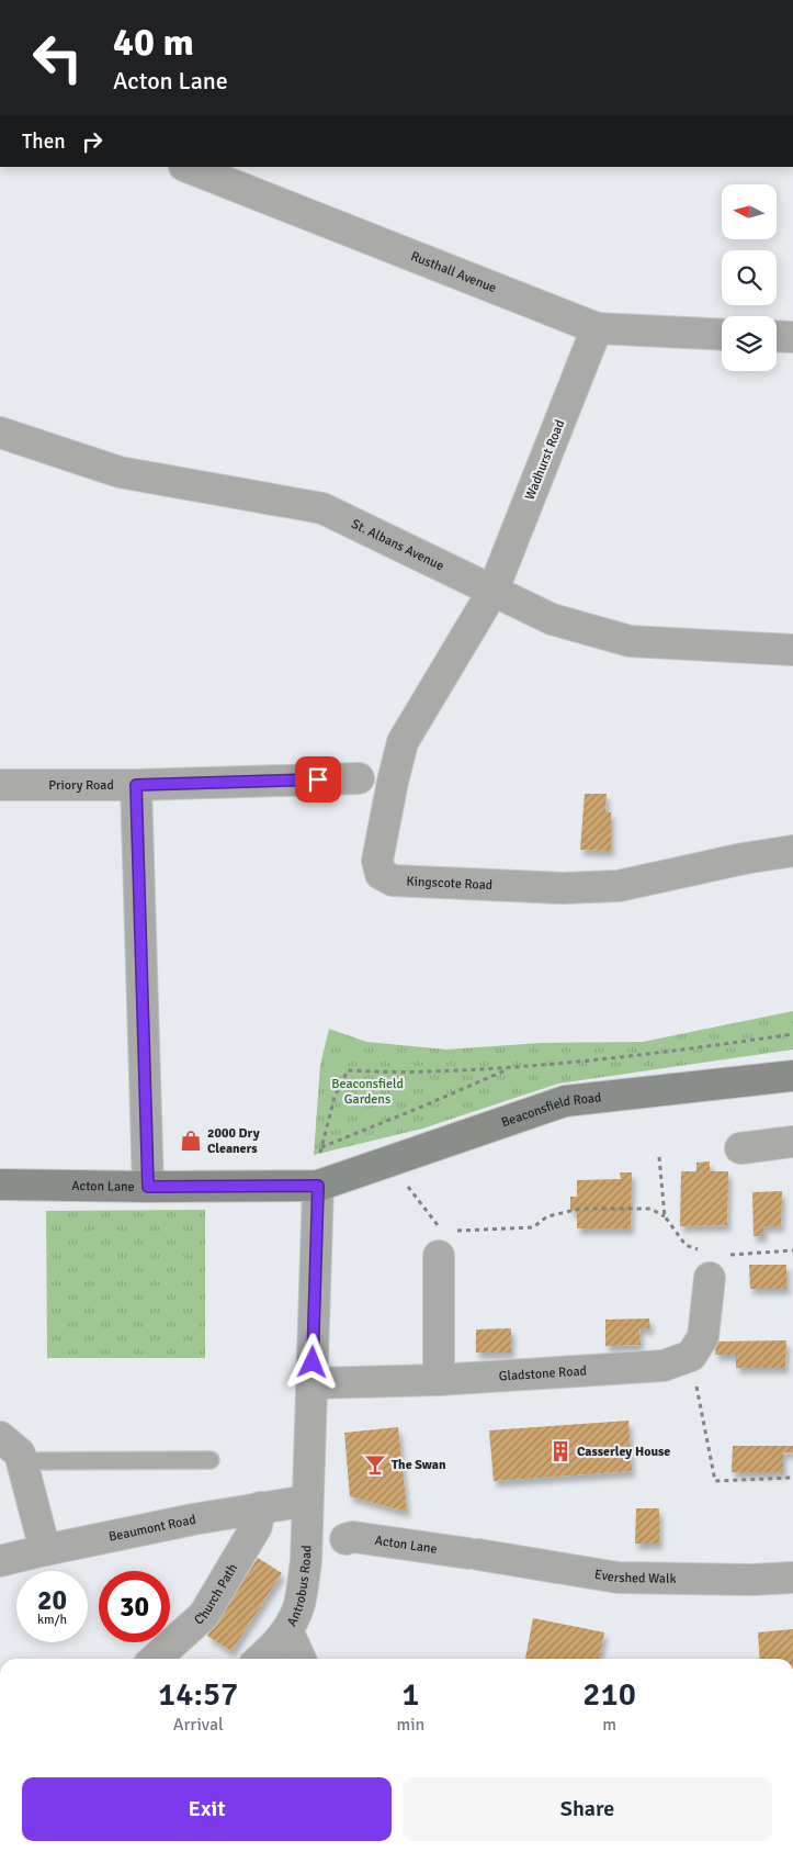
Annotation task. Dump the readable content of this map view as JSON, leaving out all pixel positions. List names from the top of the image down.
{
  "streets": {
    "main road": ["Beaconsfield Road", "Acton Lane"],
    "street": [
      "Rusthall Avenue",
      "Wadhurst Road",
      "St. Albans Avenue",
      "Priory Road",
      "Kingscote Road",
      "Gladstone Road",
      "Beaumont Road",
      "Evershed Walk",
      "Antrobus Road",
      "Church Path"
    ]
  },
  "crossings": [
    ["Rusthall Avenue", "Wadhurst Road"],
    ["Wadhurst Road", "St. Albans Avenue"],
    ["Wadhurst Road", "Kingscote Road"],
    ["St. Albans Avenue", "Kingscote Road"],
    ["Beaconsfield Road", "Acton Lane"],
    ["Acton Lane", "Evershed Walk"],
    ["Beaumont Road", "Antrobus Road"],
    ["Beaumont Road", "Church Path"]
  ],
  "parks": ["Beaconsfield Gardens"],
  "places": {
    "shop": ["2000 Dry Cleaners"],
    "building": ["Casserley House"],
    "bar": ["The Swan"]
  },
  "north": "left",
  "page": {
    "turn": ["40 m", "Acton Lane"],
    "then": "Then",
    "speed": "20 km/h",
    "limit": "30",
    "eta": [
      "14:57",
      "Arrival",
      "1",
      "min",
      "210",
      "m"
    ],
    "buttons": ["Exit", "Share"]
  }
}
